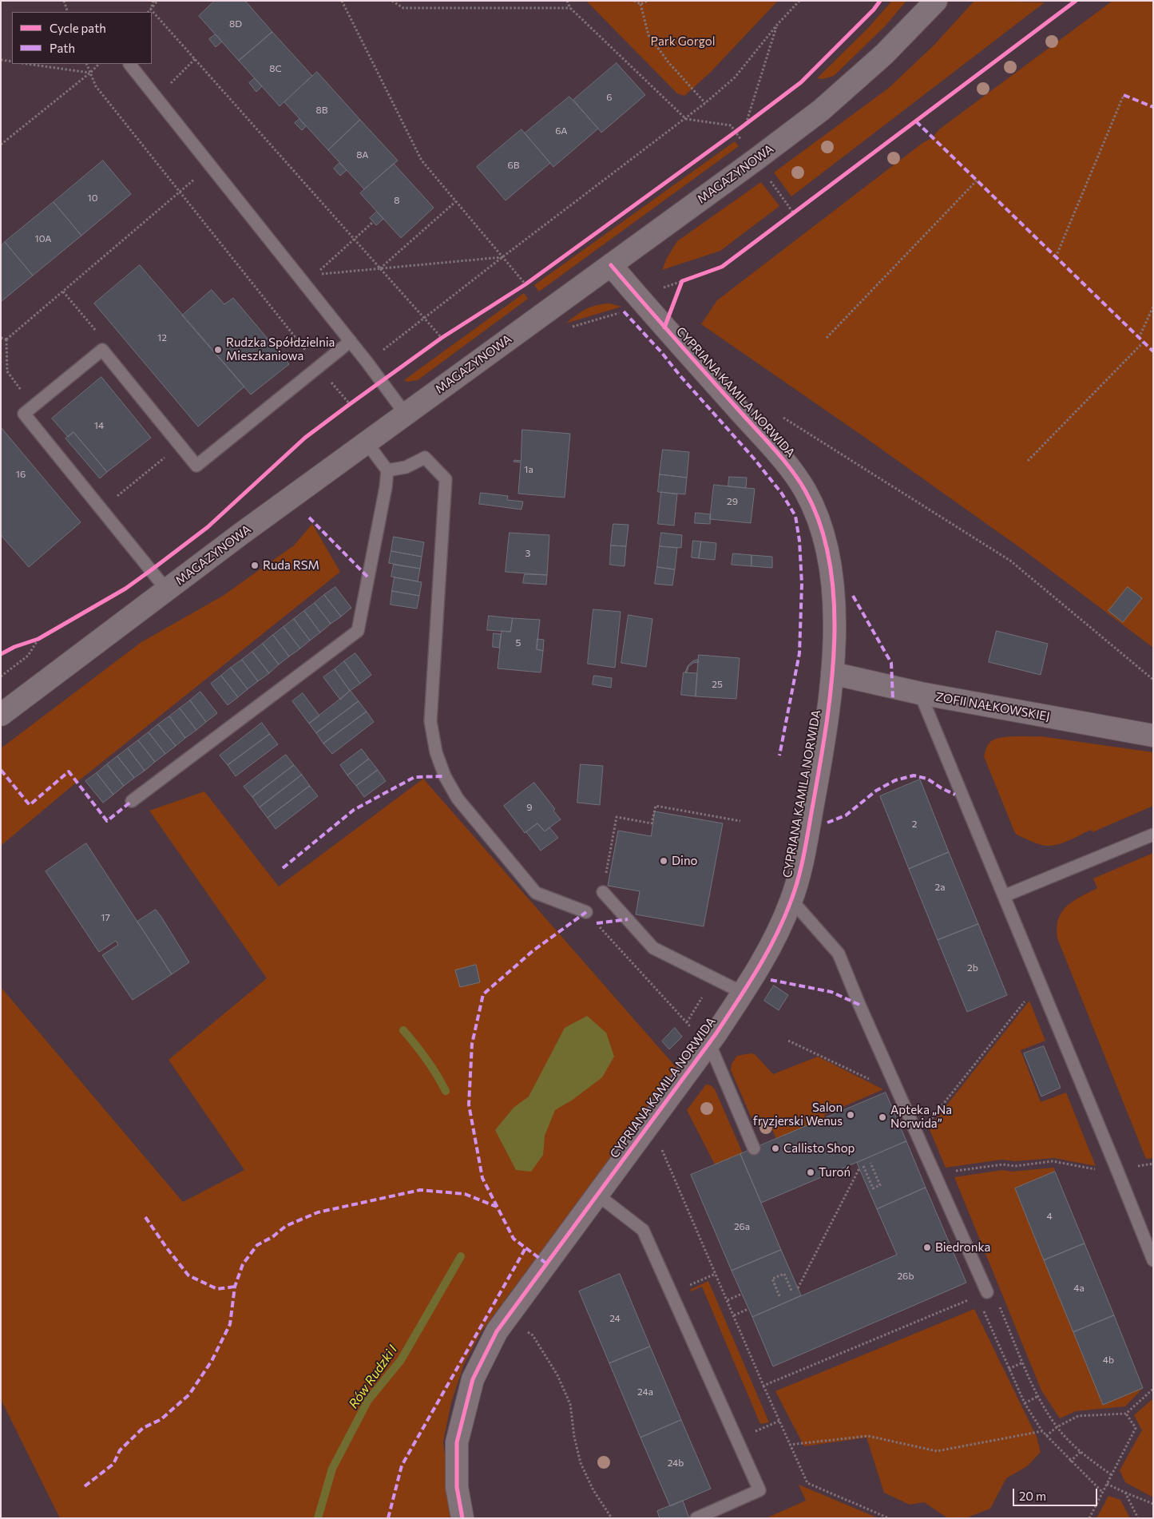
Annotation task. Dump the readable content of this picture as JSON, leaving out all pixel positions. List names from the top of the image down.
{
  "streets": {
    "street": ["MAGAZYNOWA", "CYPRIANA KAMILA NORWIDA", "ZOFII NAŁKOWSKIEJ"]
  },
  "crossings": [
    ["MAGAZYNOWA", "CYPRIANA KAMILA NORWIDA"],
    ["CYPRIANA KAMILA NORWIDA", "ZOFII NAŁKOWSKIEJ"]
  ],
  "water": ["Rów Rudzki I"],
  "parks": ["Park Gorgol"],
  "places": [
    "Rudzka Spółdzielnia Mieszkaniowa",
    "Ruda RSM",
    "Dino",
    "Salon fryzjerski Wenus",
    "Apteka „Na Norwida”",
    "Callisto Shop",
    "Turoń",
    "Biedronka"
  ],
  "house_numbers": [
    "8D",
    "8C",
    "6",
    "8B",
    "6A",
    "8A",
    "6B",
    "10",
    "8",
    "10A",
    "12",
    "14",
    "1a",
    "16",
    "29",
    "3",
    "5",
    "25",
    "9",
    "2",
    "2a",
    "17",
    "2b",
    "4",
    "26a",
    "26b",
    "4a",
    "24",
    "4b",
    "24a",
    "24b"
  ],
  "legend": ["Cycle path", "Path"],
  "scale_bar": "20 m"
}
